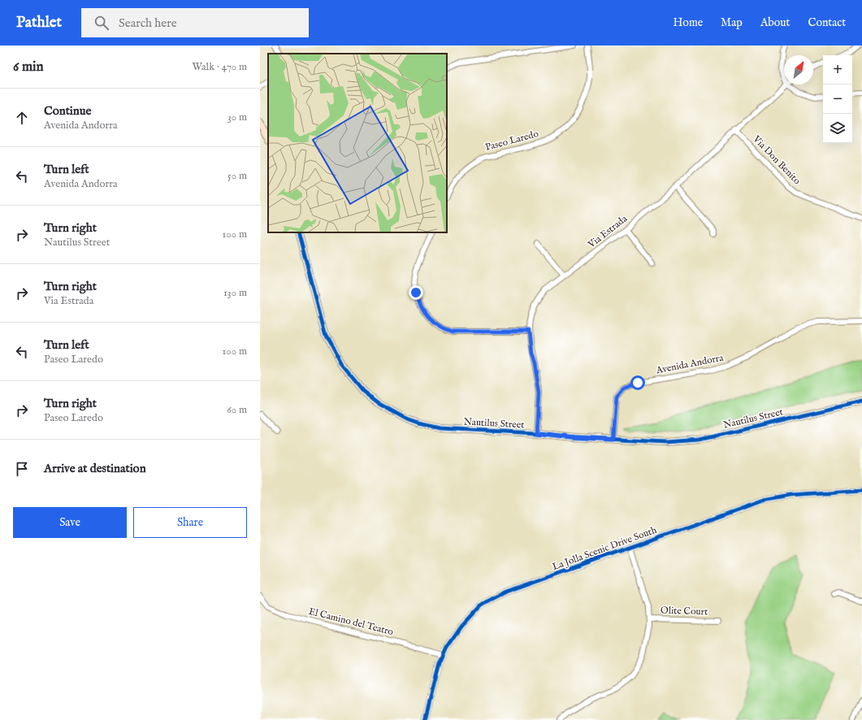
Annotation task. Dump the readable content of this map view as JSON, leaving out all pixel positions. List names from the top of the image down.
{
  "streets": {
    "main road": ["Nautilus Street"],
    "street": [
      "Paseo Laredo",
      "Via Don Benito",
      "Via Estrada",
      "Avenida Andorra",
      "La Jolla Scenic Drive South",
      "Olite Court",
      "El Camino del Teatro"
    ]
  },
  "crossings": [
    ["Via Don Benito", "Via Estrada"],
    ["Via Estrada", "Nautilus Street"],
    ["Avenida Andorra", "Nautilus Street"],
    ["La Jolla Scenic Drive South", "El Camino del Teatro"]
  ],
  "north": "top right",
  "page": {
    "header": "Pathlet",
    "search": "Search here",
    "nav": [
      "Home",
      "Map",
      "About",
      "Contact"
    ],
    "heading": ["6 min", "Walk · 470 m"],
    "map_buttons": ["+", "−"],
    "list": [
      ["Continue", "Avenida Andorra", "30 m"],
      ["Turn left", "Avenida Andorra", "50 m"],
      ["Turn right", "Nautilus Street", "100 m"],
      ["Turn right", "Via Estrada", "130 m"],
      ["Turn left", "Paseo Laredo", "100 m"],
      ["Turn right", "Paseo Laredo", "60 m"],
      "Arrive at destination"
    ],
    "buttons": ["Save", "Share"]
  }
}
